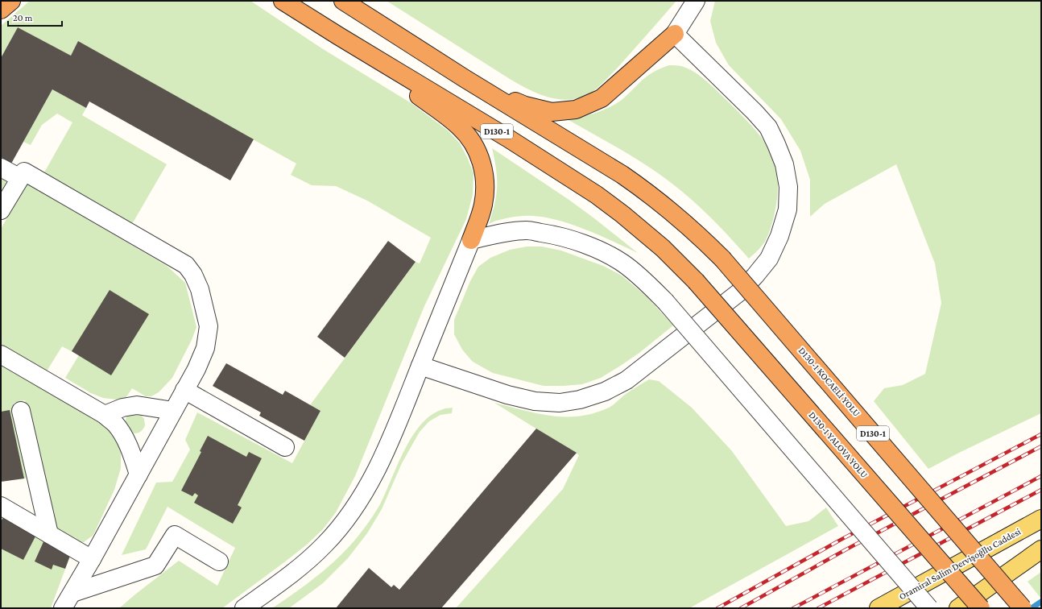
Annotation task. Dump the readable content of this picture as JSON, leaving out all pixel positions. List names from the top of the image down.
{
  "streets": {
    "highway": ["D130-1", "D130-1 KOCAELİ YOLU", "D130-1 YALOVA YOLU"],
    "main road": ["Oramiral Salim Dervişoğllu Caddesi"]
  },
  "crossings": [
    ["D130-1", "D130-1 KOCAELİ YOLU"],
    ["D130-1", "D130-1 YALOVA YOLU"]
  ],
  "scale_bar": "20 m"
}
